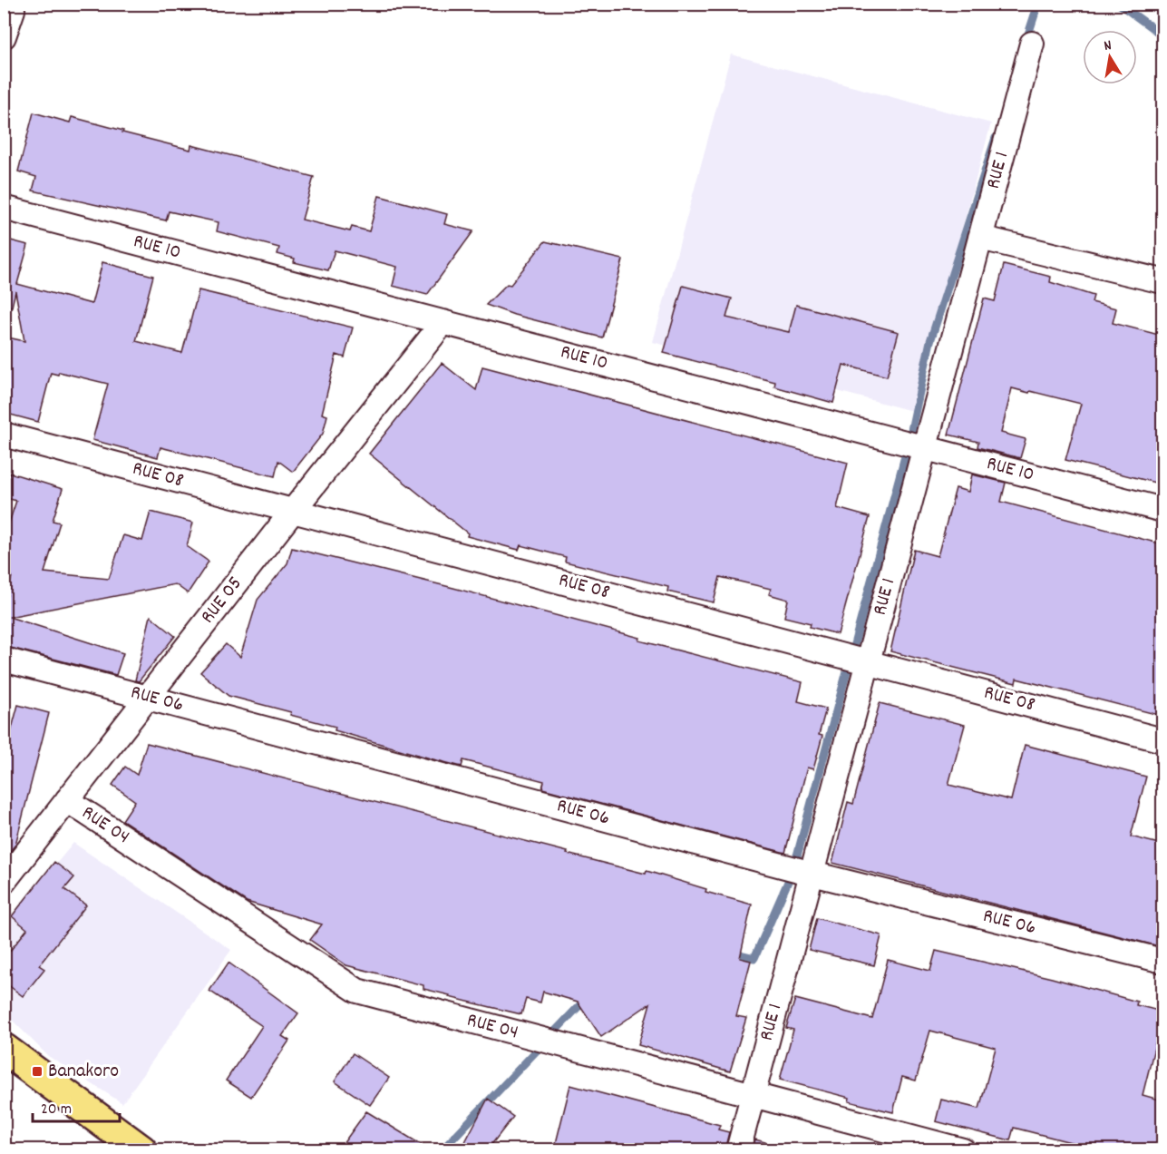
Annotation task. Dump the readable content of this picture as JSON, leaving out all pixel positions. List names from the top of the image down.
{
  "streets": {
    "street": [
      "RUE 1",
      "RUE 10",
      "RUE 08",
      "RUE 05",
      "RUE 06",
      "RUE 04"
    ]
  },
  "crossings": [
    ["RUE 1", "RUE 10"],
    ["RUE 1", "RUE 08"],
    ["RUE 1", "RUE 06"],
    ["RUE 1", "RUE 04"],
    ["RUE 10", "RUE 05"],
    ["RUE 08", "RUE 05"],
    ["RUE 05", "RUE 06"],
    ["RUE 05", "RUE 04"]
  ],
  "places": {
    "transit": ["Banakoro"]
  },
  "scale_bar": "20 m",
  "north": "top"
}
